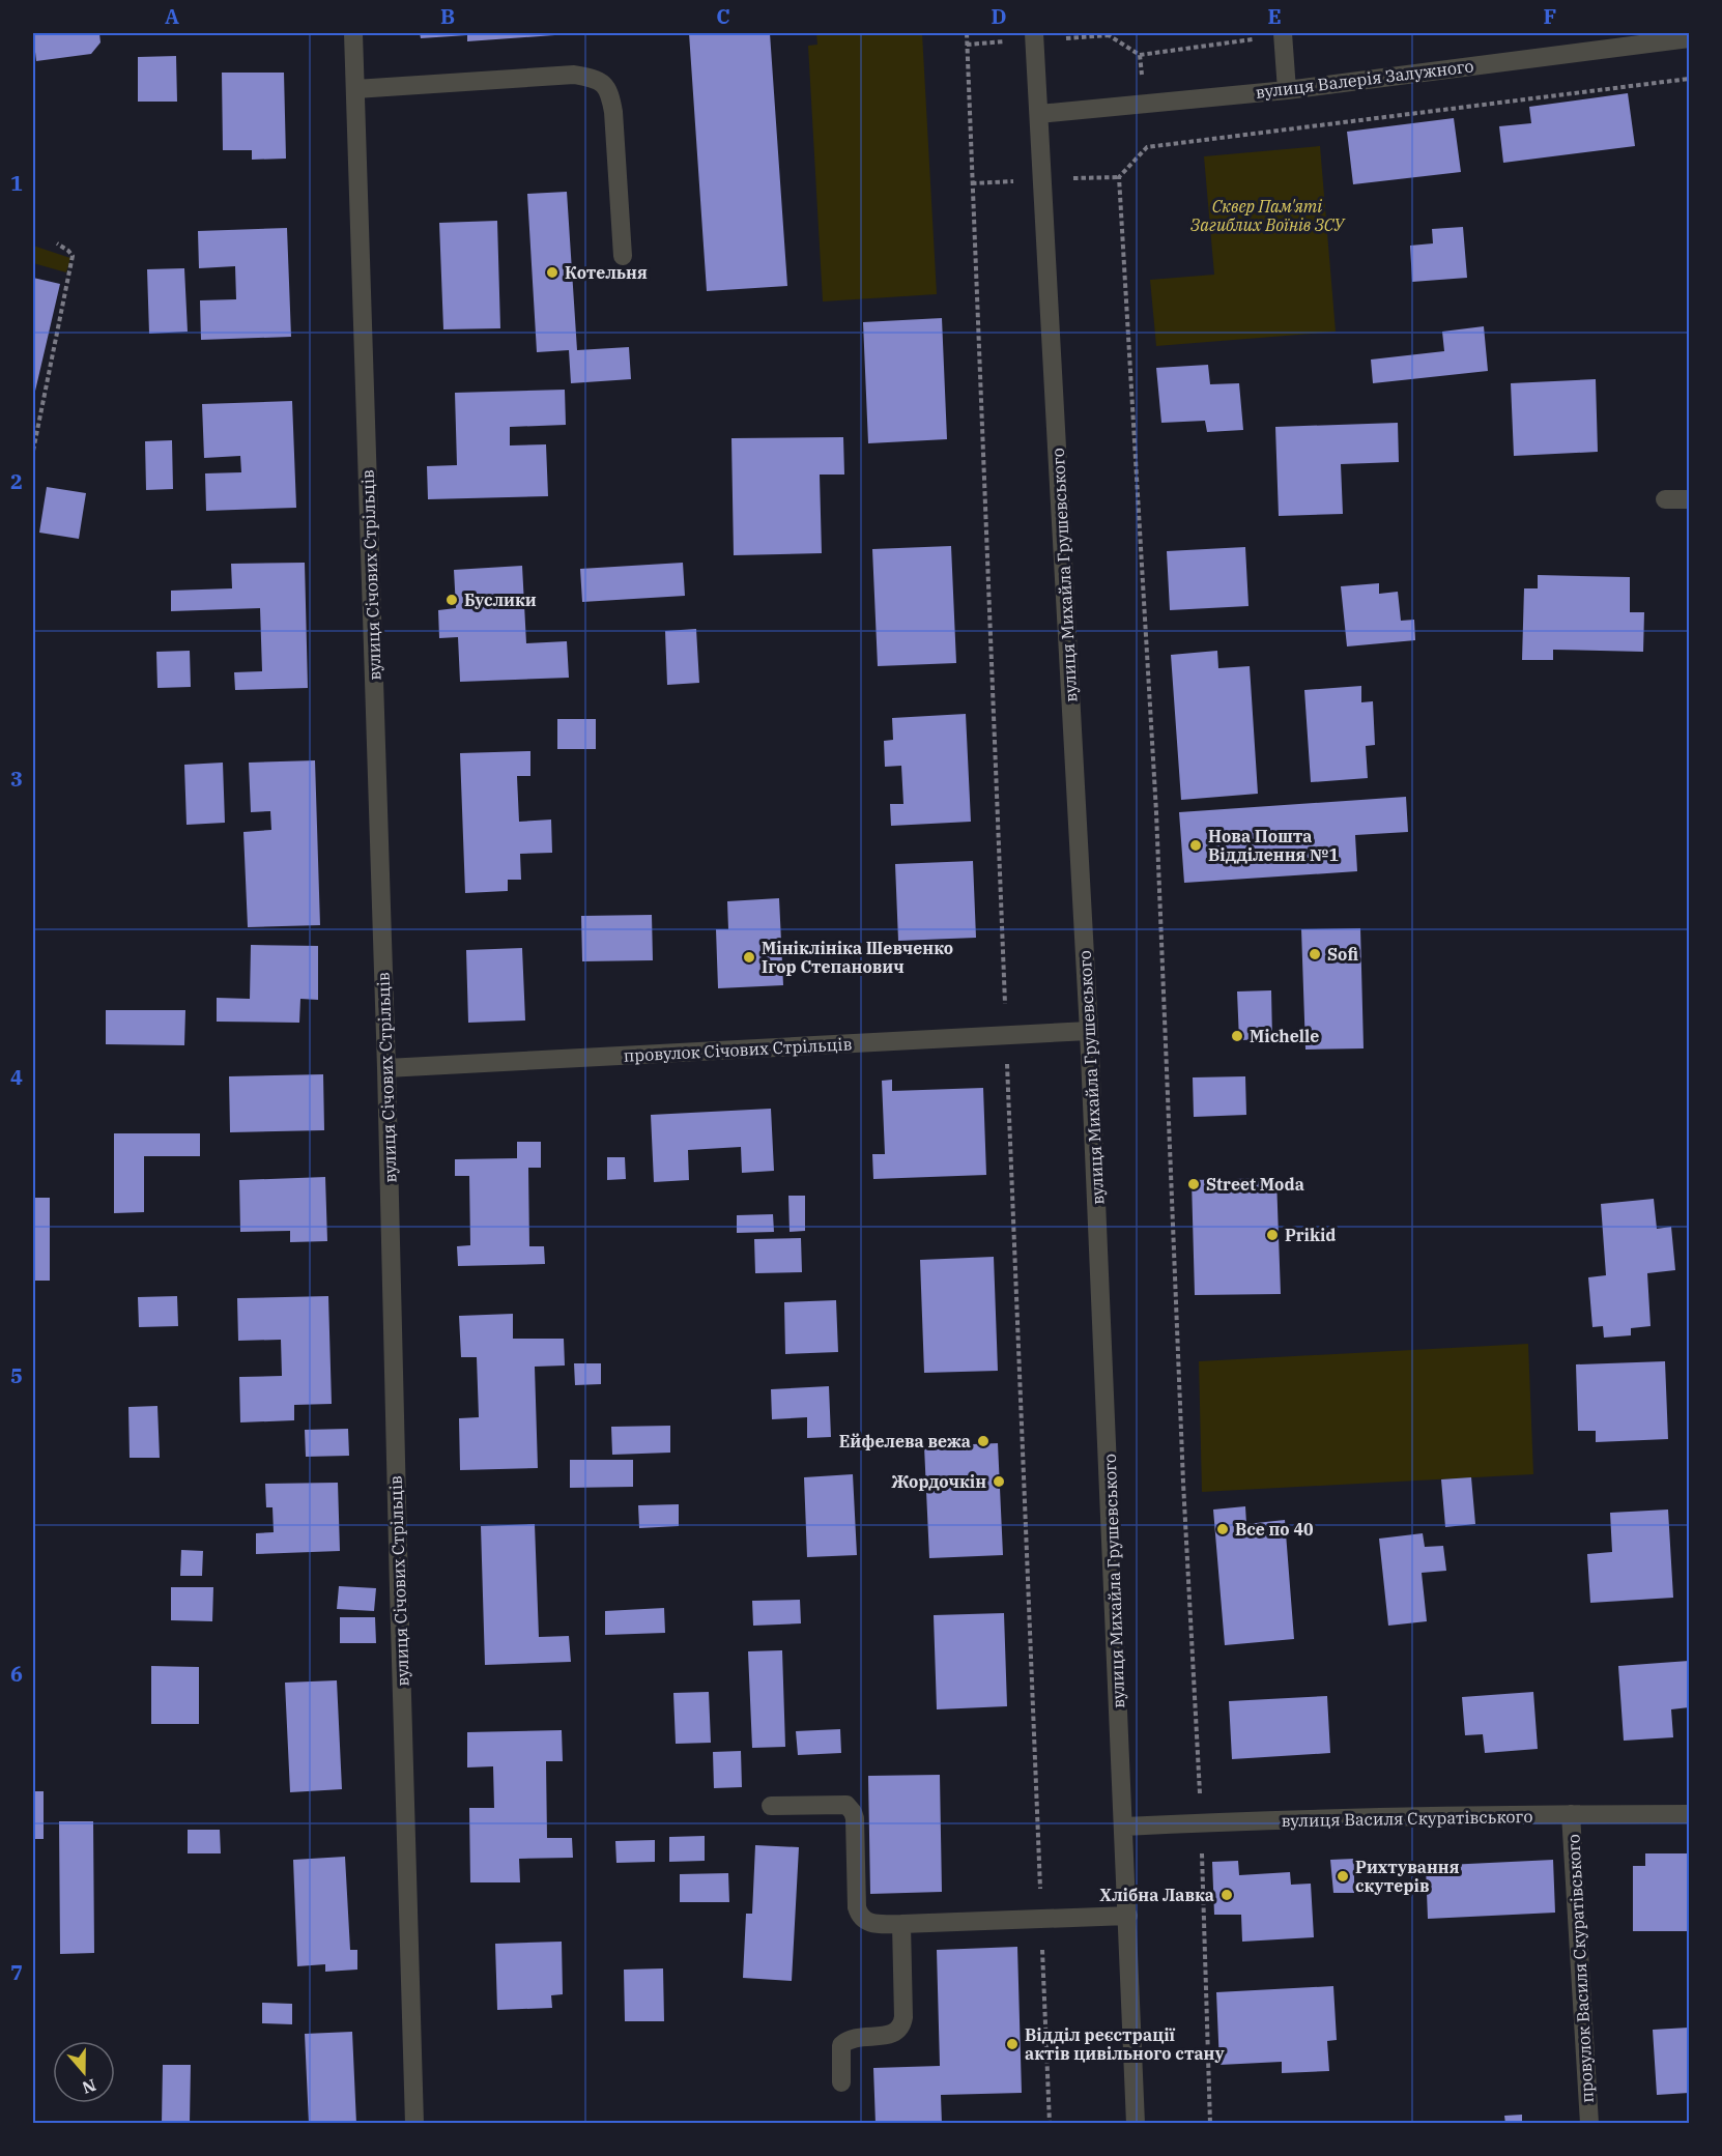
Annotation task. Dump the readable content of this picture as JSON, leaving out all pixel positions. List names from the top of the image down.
{
  "streets": {
    "street": [
      "вулиця Валерія Залужного",
      "вулиця Січових Стрільців",
      "вулиця Михайла Грушевського",
      "провулок Січових Стрільців",
      "вулиця Василя Скуратівського",
      "провулок Василя Скуратівського"
    ]
  },
  "crossings": [
    ["вулиця Валерія Залужного", "вулиця Михайла Грушевського"],
    ["вулиця Січових Стрільців", "провулок Січових Стрільців"],
    ["вулиця Михайла Грушевського", "провулок Січових Стрільців"],
    ["вулиця Михайла Грушевського", "вулиця Василя Скуратівського"],
    ["вулиця Василя Скуратівського", "провулок Василя Скуратівського"]
  ],
  "parks": ["Сквер Пам'яті Загиблих Воїнів ЗСУ"],
  "places": [
    "Котельня",
    "Буслики",
    "Нова Пошта Відділення №1",
    "Sofi",
    "Мініклініка Шевченко Ігор Степанович",
    "Michelle",
    "Street Moda",
    "Prikid",
    "Ейфелева вежа",
    "Жордочкін",
    "Все по 40",
    "Рихтування скутерів",
    "Хлібна Лавка",
    "Відділ реєстрації актів цивільного стану"
  ],
  "north": "bottom",
  "grid": {
    "columns": [
      "A",
      "B",
      "C",
      "D",
      "E",
      "F"
    ],
    "rows": [
      "1",
      "2",
      "3",
      "4",
      "5",
      "6",
      "7"
    ]
  }
}
